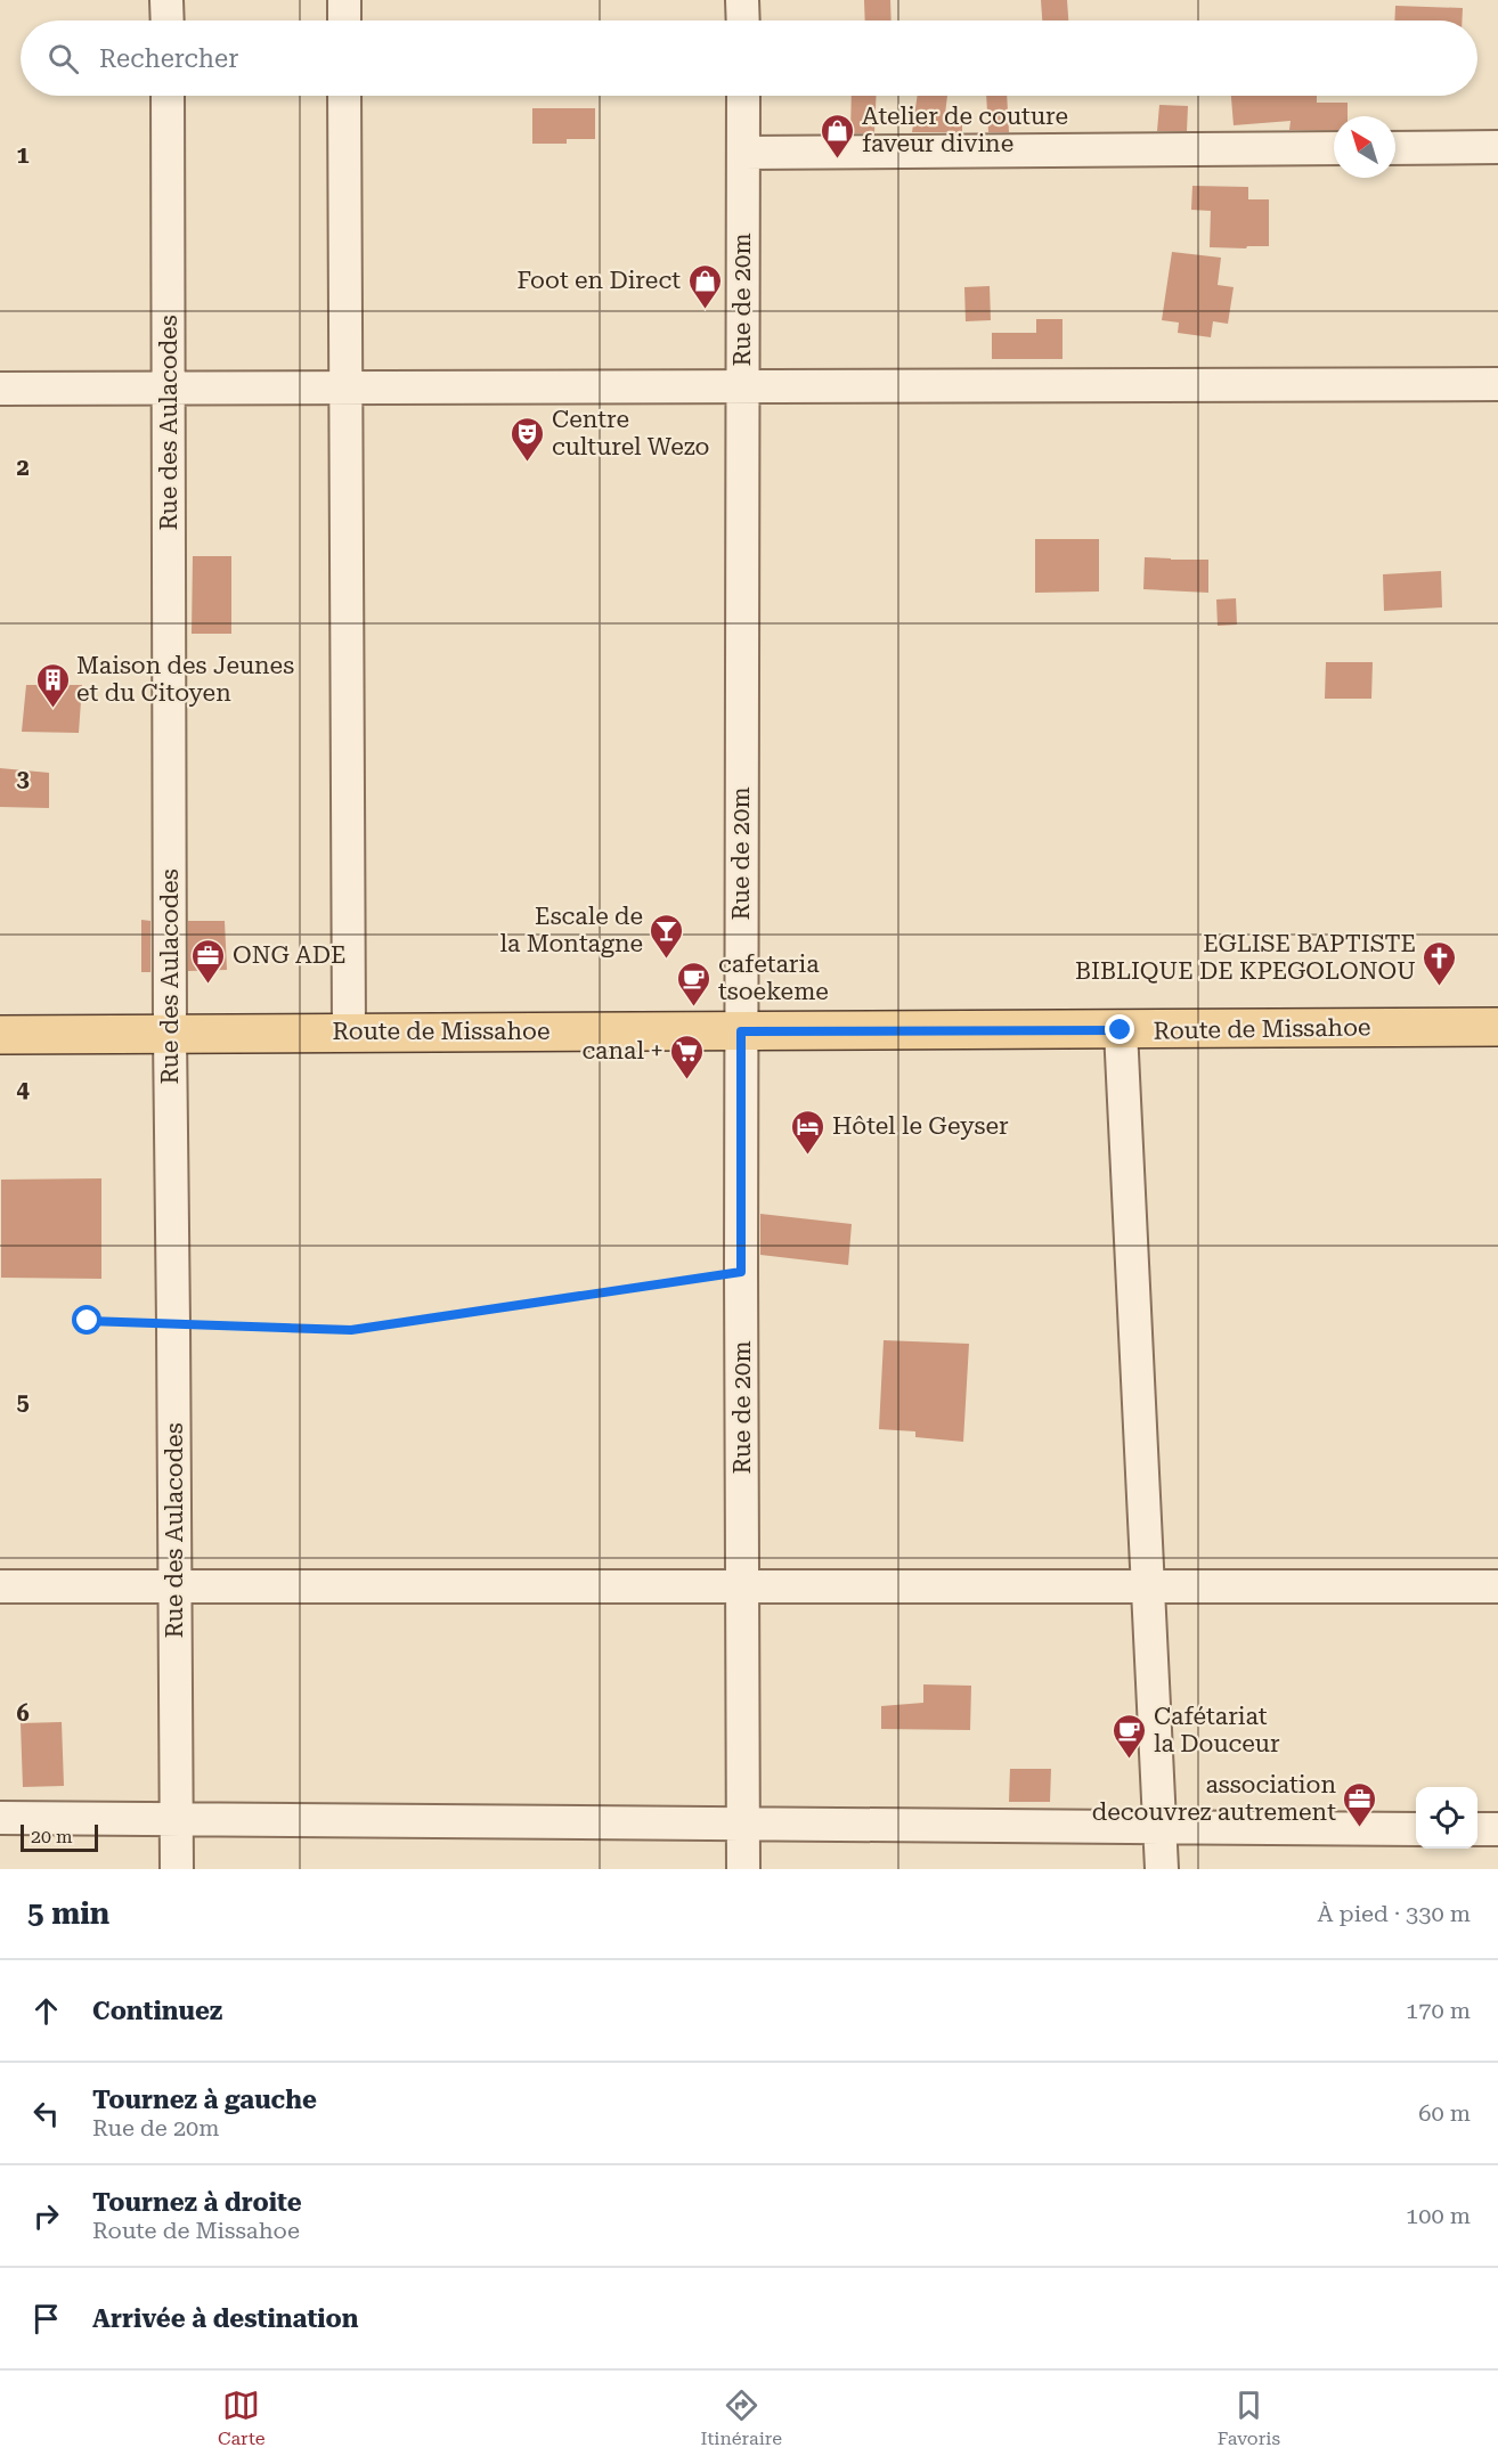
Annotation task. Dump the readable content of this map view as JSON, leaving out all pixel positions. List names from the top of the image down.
{
  "streets": {
    "main road": ["Route de Missahoe"],
    "street": ["Rue de 20m", "Rue des Aulacodes"]
  },
  "crossings": [
    ["Rue de 20m", "Route de Missahoe"],
    ["Rue des Aulacodes", "Route de Missahoe"]
  ],
  "places": {
    "shop": ["Atelier de couture faveur divine", "Foot en Direct"],
    "theatre": ["Centre culturel Wezo"],
    "building": ["Maison des Jeunes et du Citoyen"],
    "bar": ["Escale de la Montagne"],
    "office": ["ONG ADE", "association decouvrez autrement"],
    "church": ["EGLISE BAPTISTE BIBLIQUE DE KPEGOLONOU"],
    "cafe": ["cafetaria tsoekeme", "Cafétariat la Douceur"],
    "supermarket": ["canal +"],
    "hotel": ["Hôtel le Geyser"]
  },
  "scale_bar": "20 m",
  "north": "top left",
  "page": {
    "search": "Rechercher",
    "scale": "20 m",
    "heading": ["5 min", "À pied · 330 m"],
    "list": [
      ["Continuez", "170 m"],
      ["Tournez à gauche", "Rue de 20m", "60 m"],
      ["Tournez à droite", "Route de Missahoe", "100 m"],
      "Arrivée à destination"
    ],
    "nav": ["Carte", "Itinéraire", "Favoris"]
  },
  "grid": {
    "rows": [
      "1",
      "2",
      "3",
      "4",
      "5",
      "6"
    ]
  }
}
